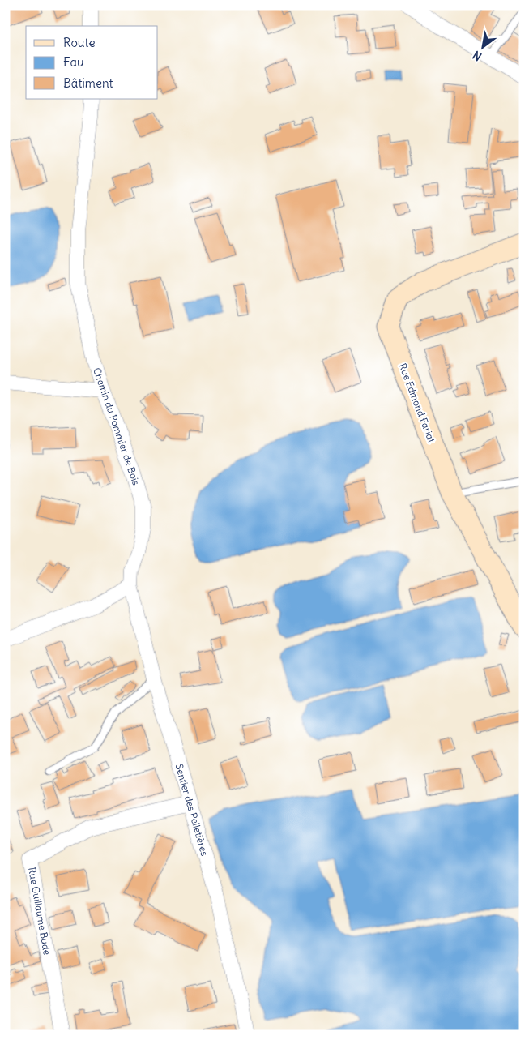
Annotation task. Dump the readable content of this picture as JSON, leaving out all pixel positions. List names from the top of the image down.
{
  "streets": {
    "street": [
      "Rue Edmond Fariat",
      "Chemin du Pommier de Bois",
      "Sentier des Pelletières",
      "Rue Guillaume Bude"
    ]
  },
  "crossings": [
    ["Chemin du Pommier de Bois", "Sentier des Pelletières"],
    ["Sentier des Pelletières", "Rue Guillaume Bude"]
  ],
  "legend": ["Route", "Eau", "Bâtiment"],
  "north": "bottom left"
}
